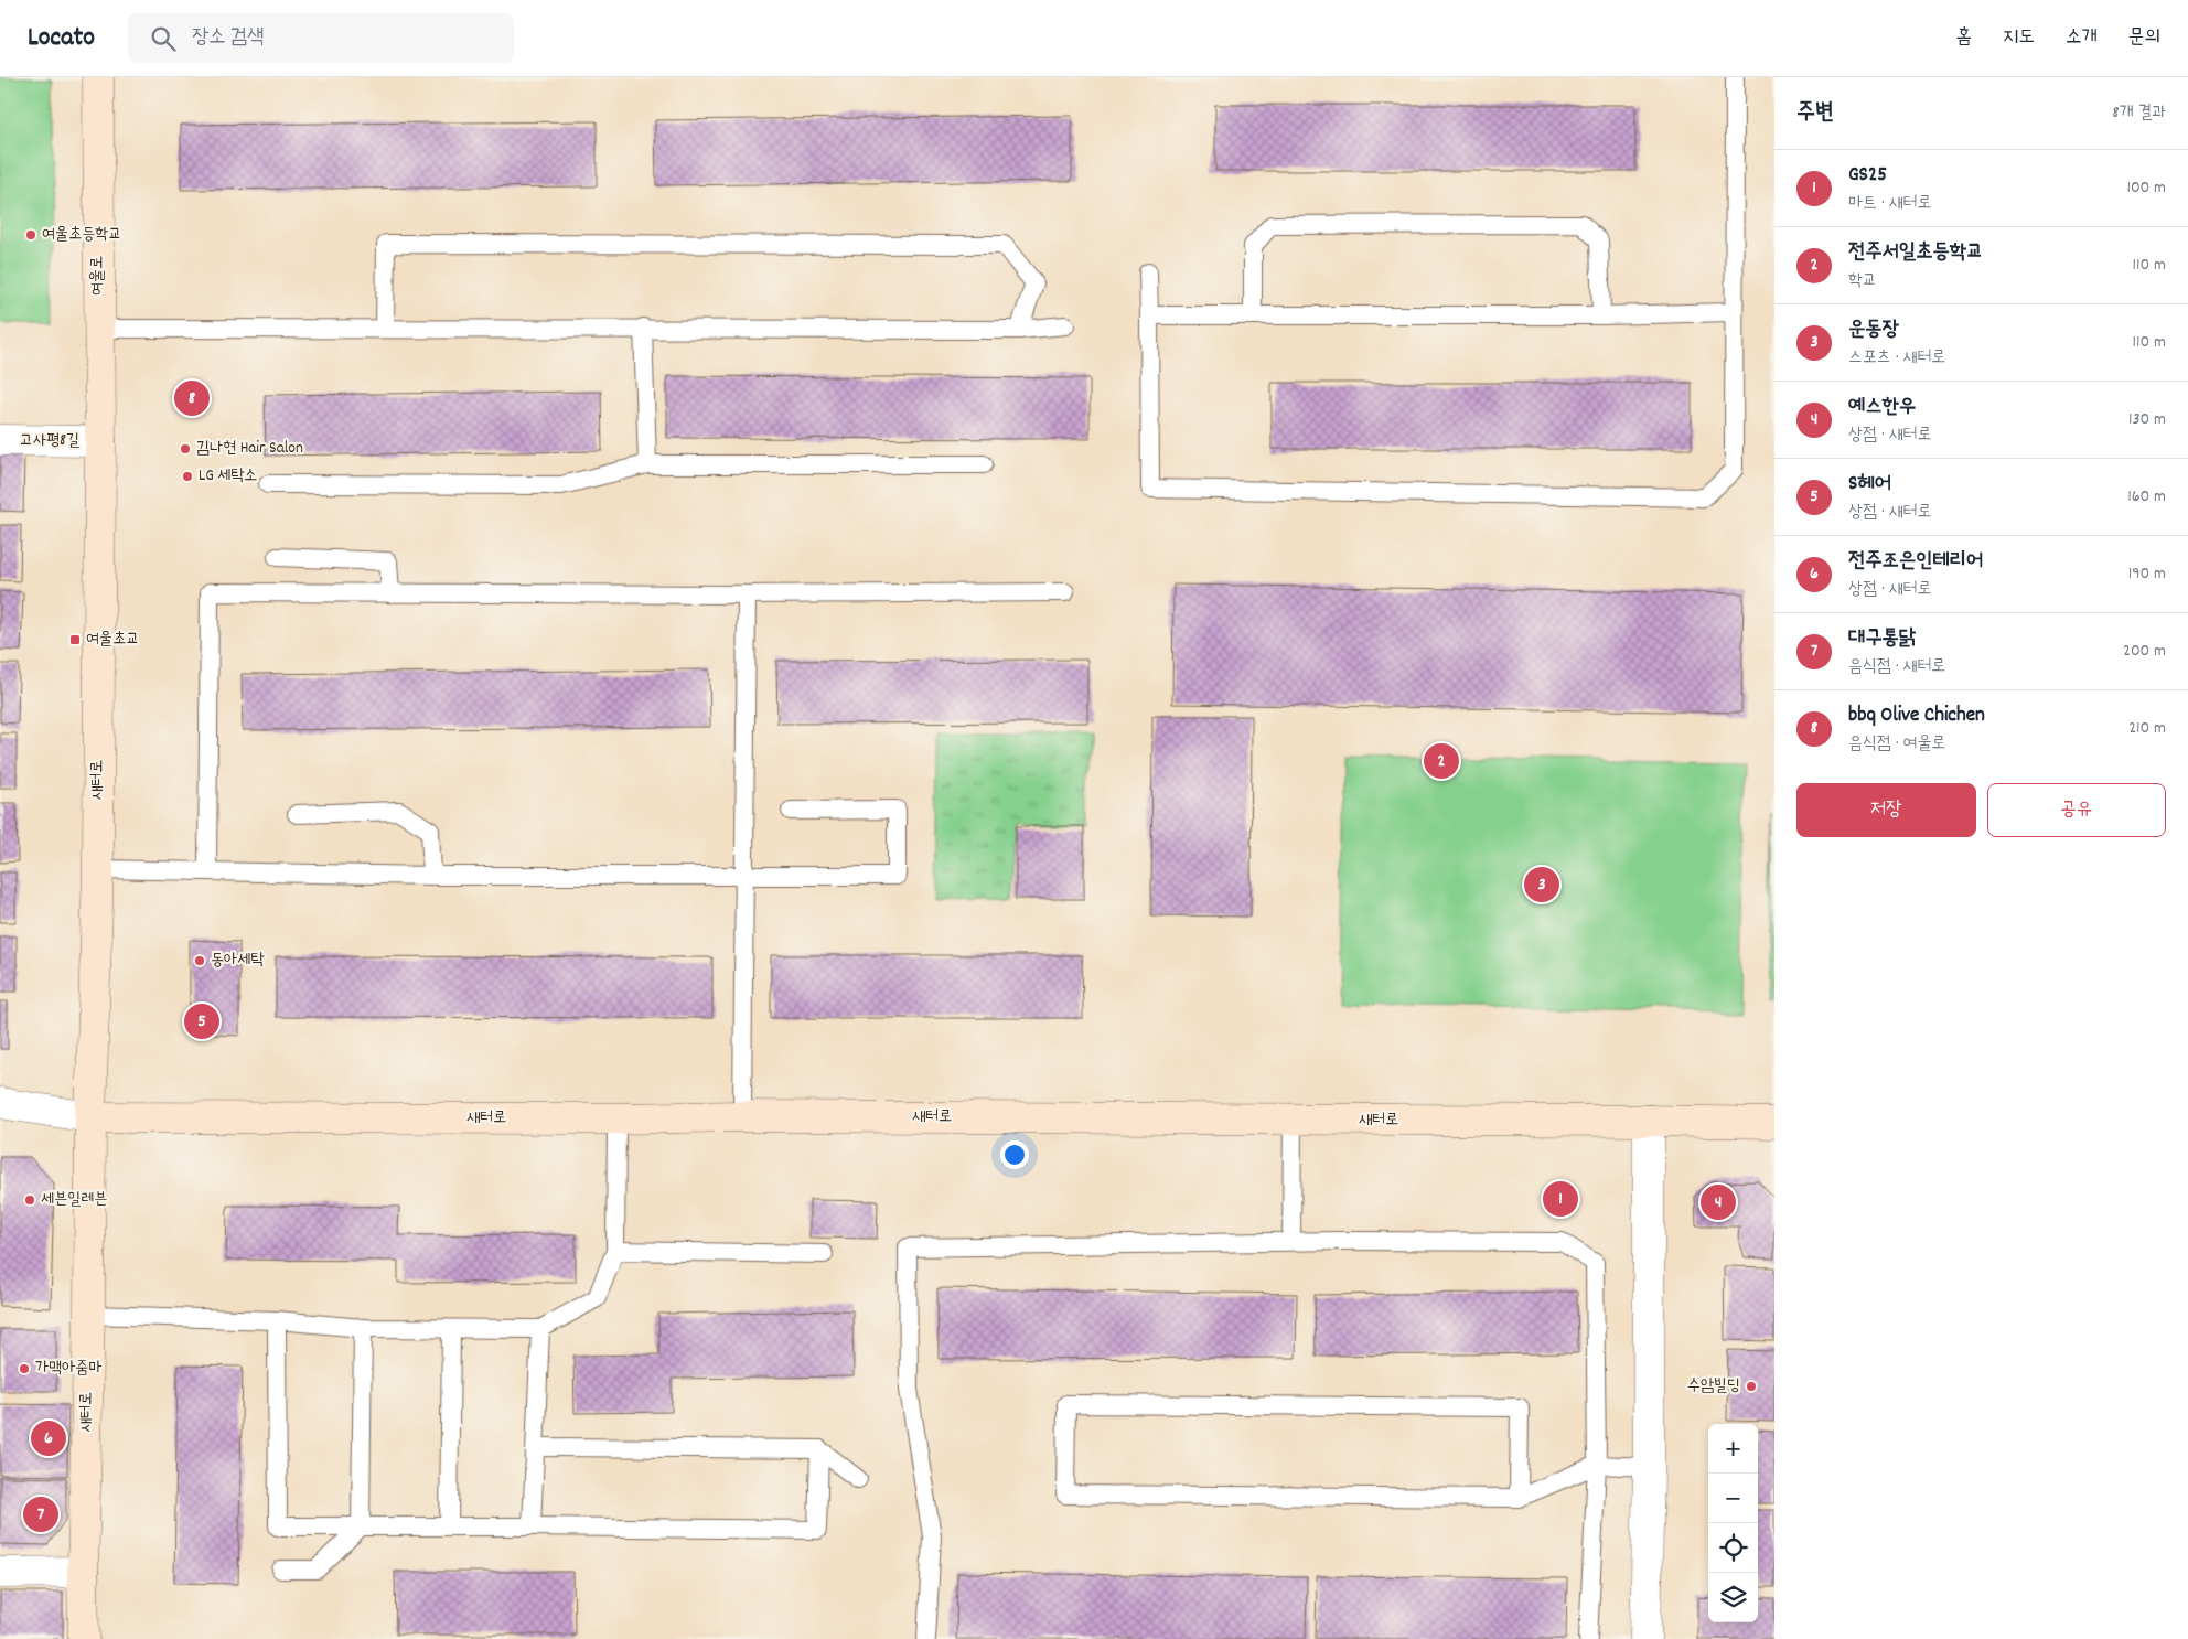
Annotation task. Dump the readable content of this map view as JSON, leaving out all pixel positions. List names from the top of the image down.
{
  "streets": {
    "street": ["여울로", "고사평8길", "새터로"]
  },
  "crossings": [
    ["여울로", "고사평8길"],
    ["여울로", "새터로"],
    ["고사평8길", "새터로"]
  ],
  "places": {
    "other": [
      "여울초등학교",
      "김나현 Hair Salon",
      "LG 세탁소",
      "동아세탁",
      "세븐일레븐",
      "가맥아줌마",
      "수암빌딩"
    ],
    "transit": ["여울초교"]
  },
  "page": {
    "header": "Locato",
    "search": "장소 검색",
    "nav": [
      "홈",
      "지도",
      "소개",
      "문의"
    ],
    "heading": ["주변", "8개 결과"],
    "list": [
      {
        "mark": "1",
        "name": "GS25",
        "note": "마트 · 새터로",
        "value": "100 m"
      },
      {
        "mark": "2",
        "name": "전주서일초등학교",
        "note": "학교",
        "value": "110 m"
      },
      {
        "mark": "3",
        "name": "운동장",
        "note": "스포츠 · 새터로",
        "value": "110 m"
      },
      {
        "mark": "4",
        "name": "예스한우",
        "note": "상점 · 새터로",
        "value": "130 m"
      },
      {
        "mark": "5",
        "name": "S헤어",
        "note": "상점 · 새터로",
        "value": "160 m"
      },
      {
        "mark": "6",
        "name": "전주조은인테리어",
        "note": "상점 · 새터로",
        "value": "190 m"
      },
      {
        "mark": "7",
        "name": "대구통닭",
        "note": "음식점 · 새터로",
        "value": "200 m"
      },
      {
        "mark": "8",
        "name": "bbq Olive Chichen",
        "note": "음식점 · 여울로",
        "value": "210 m"
      }
    ],
    "pins": [
      "8",
      "2",
      "3",
      "5",
      "1",
      "4",
      "6",
      "7"
    ],
    "buttons": ["저장", "공유"],
    "map_buttons": ["+", "−"]
  }
}
